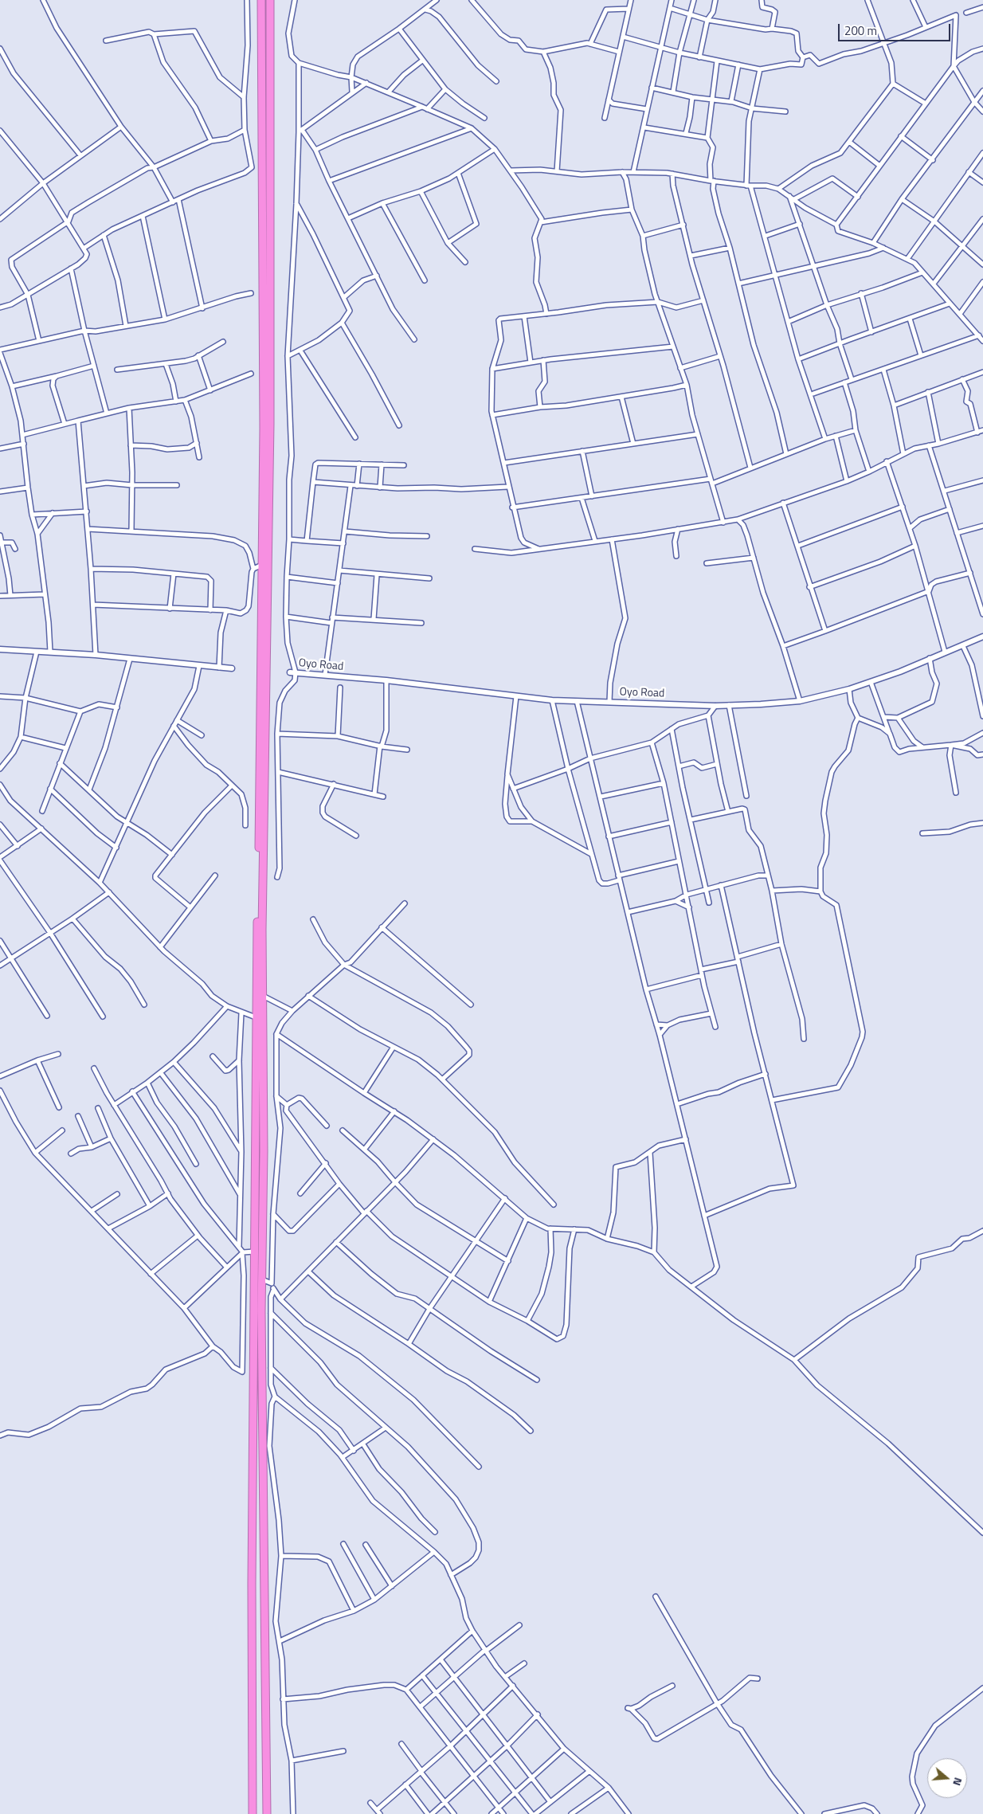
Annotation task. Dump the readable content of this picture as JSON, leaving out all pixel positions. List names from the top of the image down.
{
  "streets": {
    "street": ["Oyo Road"]
  },
  "scale_bar": "200 m",
  "north": "right"
}
